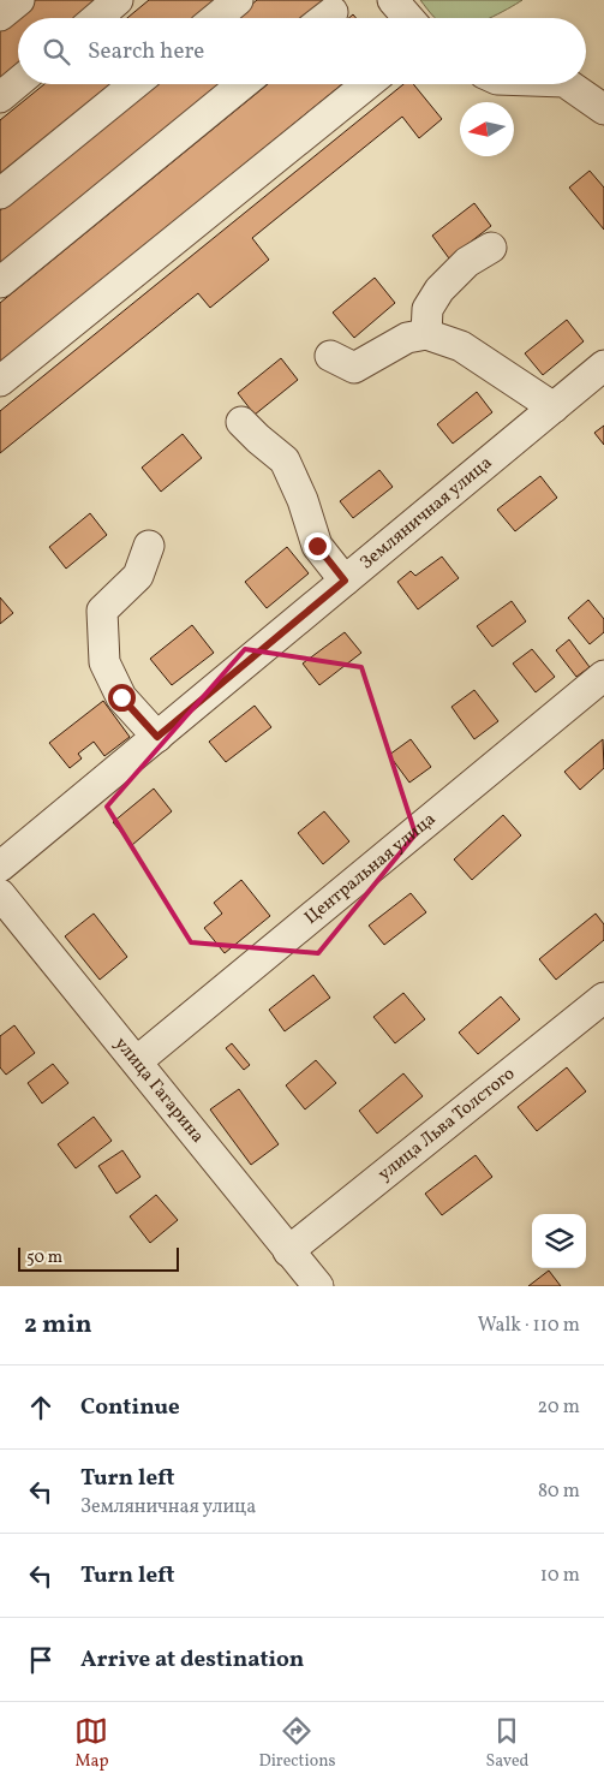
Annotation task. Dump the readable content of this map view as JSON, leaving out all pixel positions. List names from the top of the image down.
{
  "streets": {
    "street": [
      "Земляничная улица",
      "Центральная улица",
      "улица Гагарина",
      "улица Льва Толстого"
    ]
  },
  "crossings": [
    ["Центральная улица", "улица Гагарина"],
    ["улица Гагарина", "улица Льва Толстого"]
  ],
  "scale_bar": "50 m",
  "north": "left",
  "page": {
    "search": "Search here",
    "scale": "50 m",
    "heading": ["2 min", "Walk · 110 m"],
    "list": [
      ["Continue", "20 m"],
      ["Turn left", "Земляничная улица", "80 m"],
      ["Turn left", "10 m"],
      "Arrive at destination"
    ],
    "nav": ["Map", "Directions", "Saved"]
  }
}
